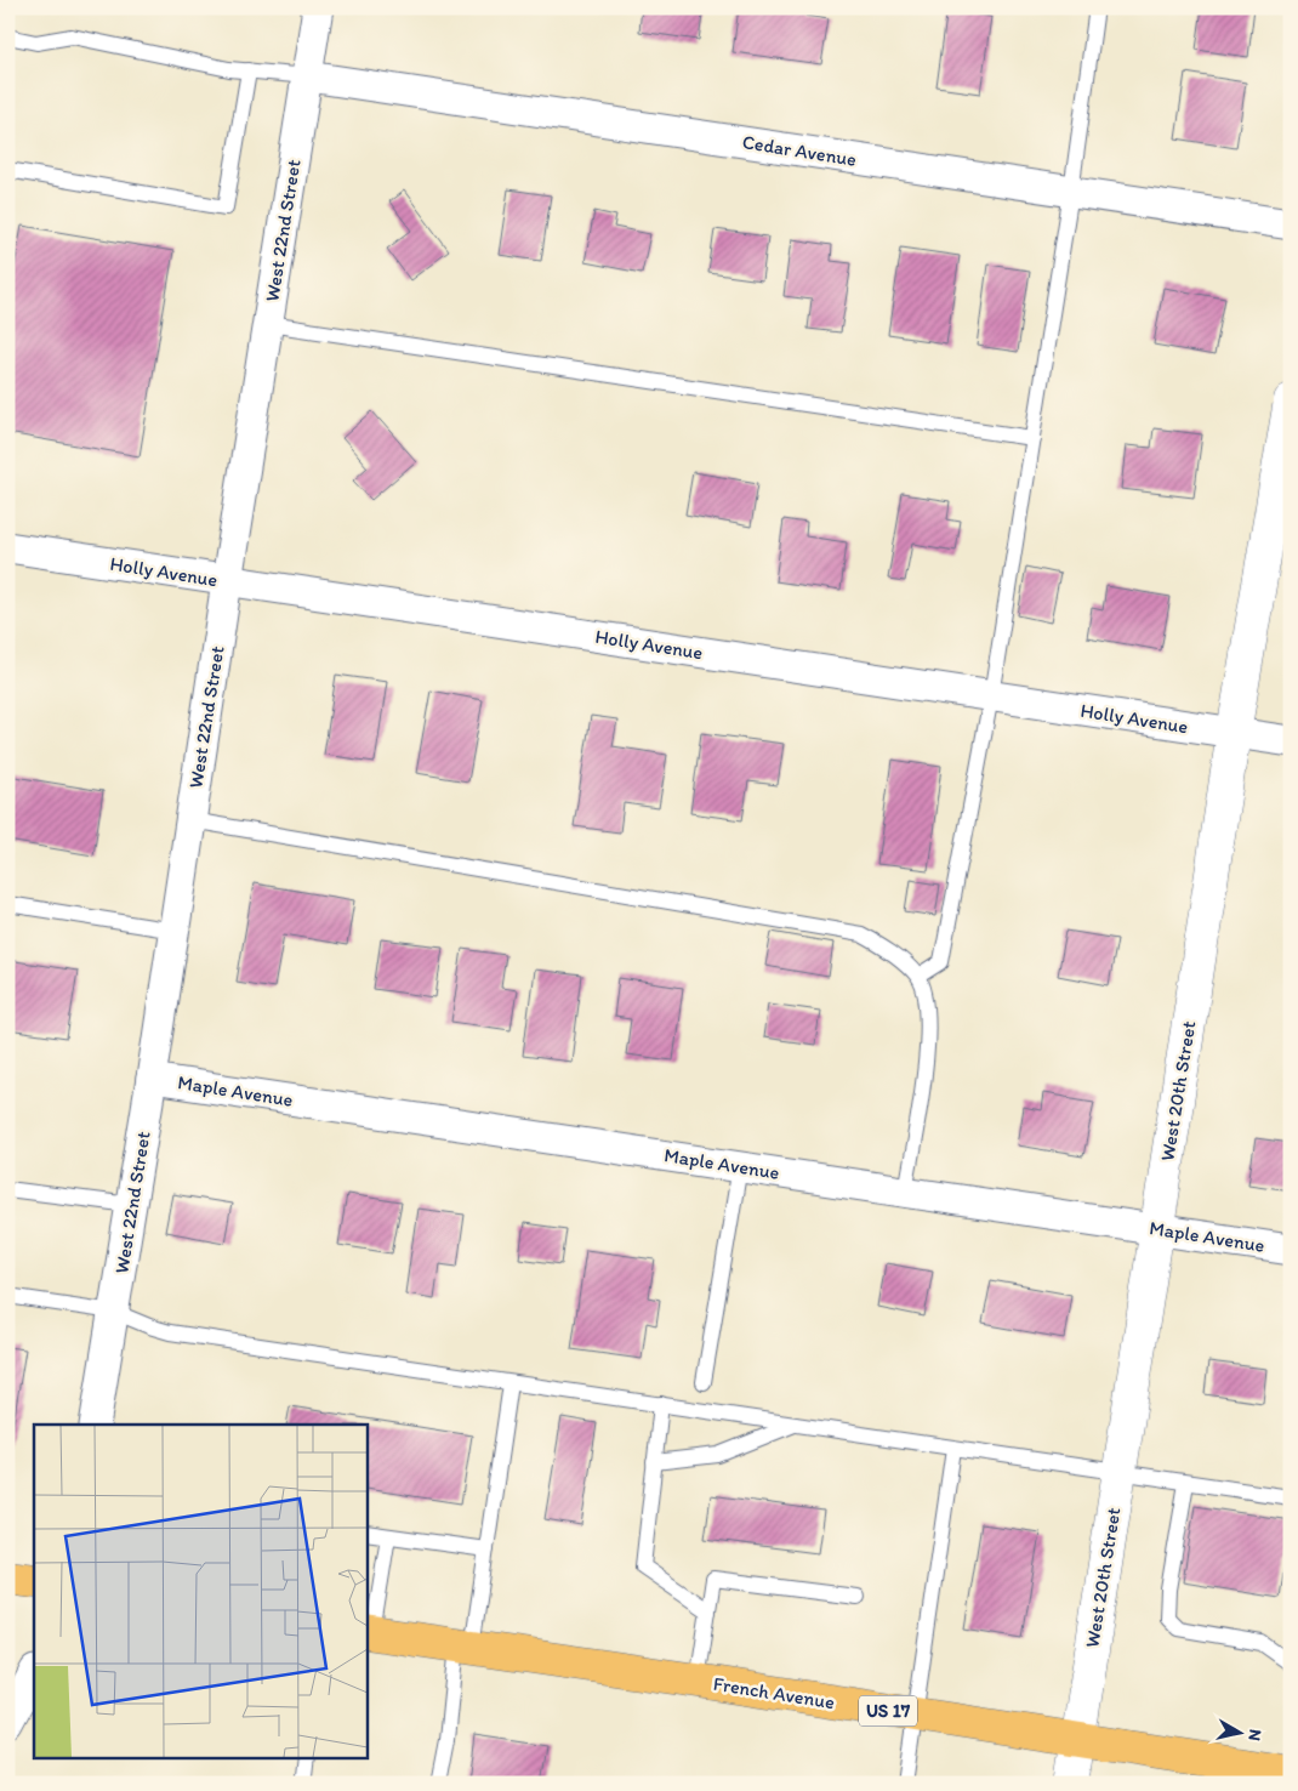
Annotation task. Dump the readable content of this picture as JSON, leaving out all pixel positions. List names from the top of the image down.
{
  "streets": {
    "main road": ["French Avenue", "US 17"],
    "street": [
      "Cedar Avenue",
      "West 22nd Street",
      "Holly Avenue",
      "Maple Avenue",
      "West 20th Street"
    ]
  },
  "crossings": [
    ["Cedar Avenue", "West 22nd Street"],
    ["West 22nd Street", "Holly Avenue"],
    ["West 22nd Street", "Maple Avenue"],
    ["Holly Avenue", "West 20th Street"],
    ["Maple Avenue", "West 20th Street"],
    ["West 20th Street", "French Avenue"]
  ],
  "north": "right"
}
